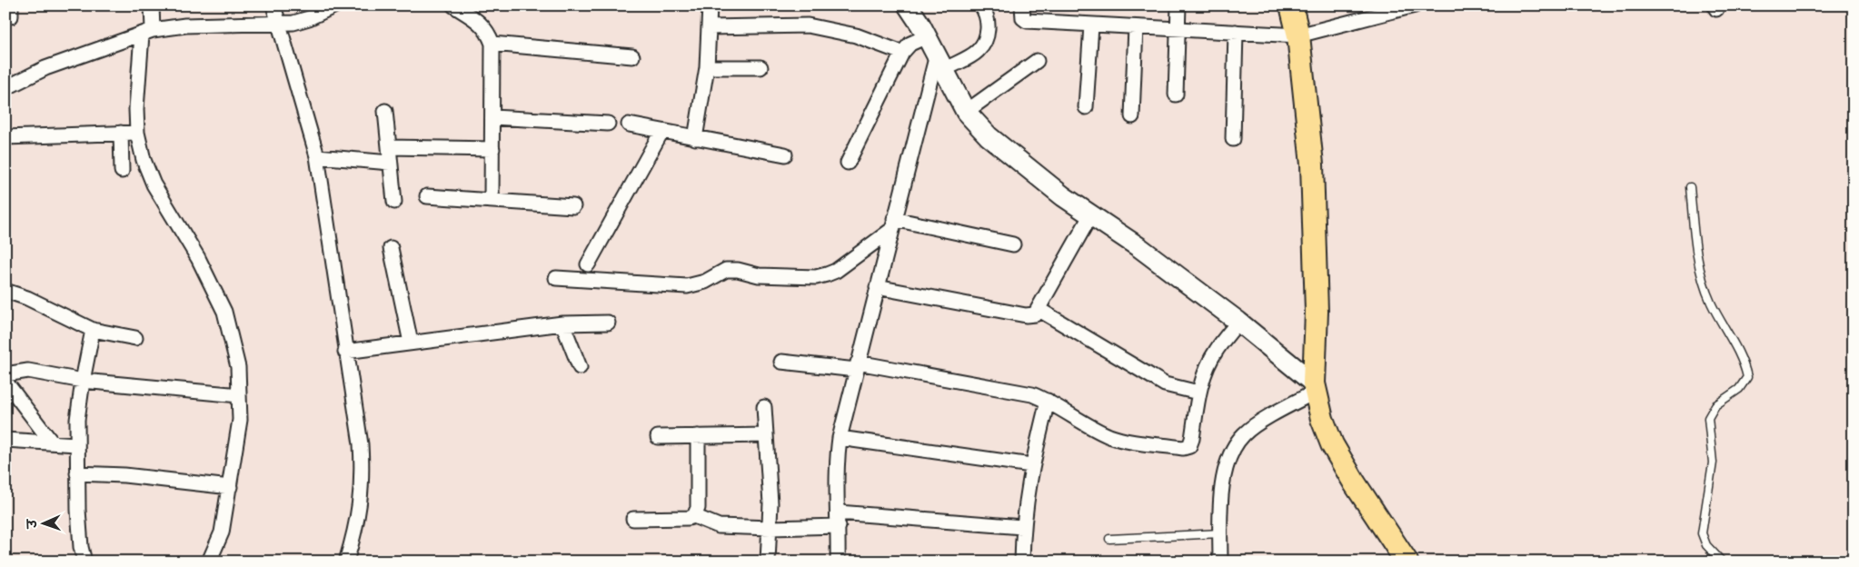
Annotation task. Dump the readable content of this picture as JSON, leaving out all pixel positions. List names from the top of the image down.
{
  "north": "left"
}
